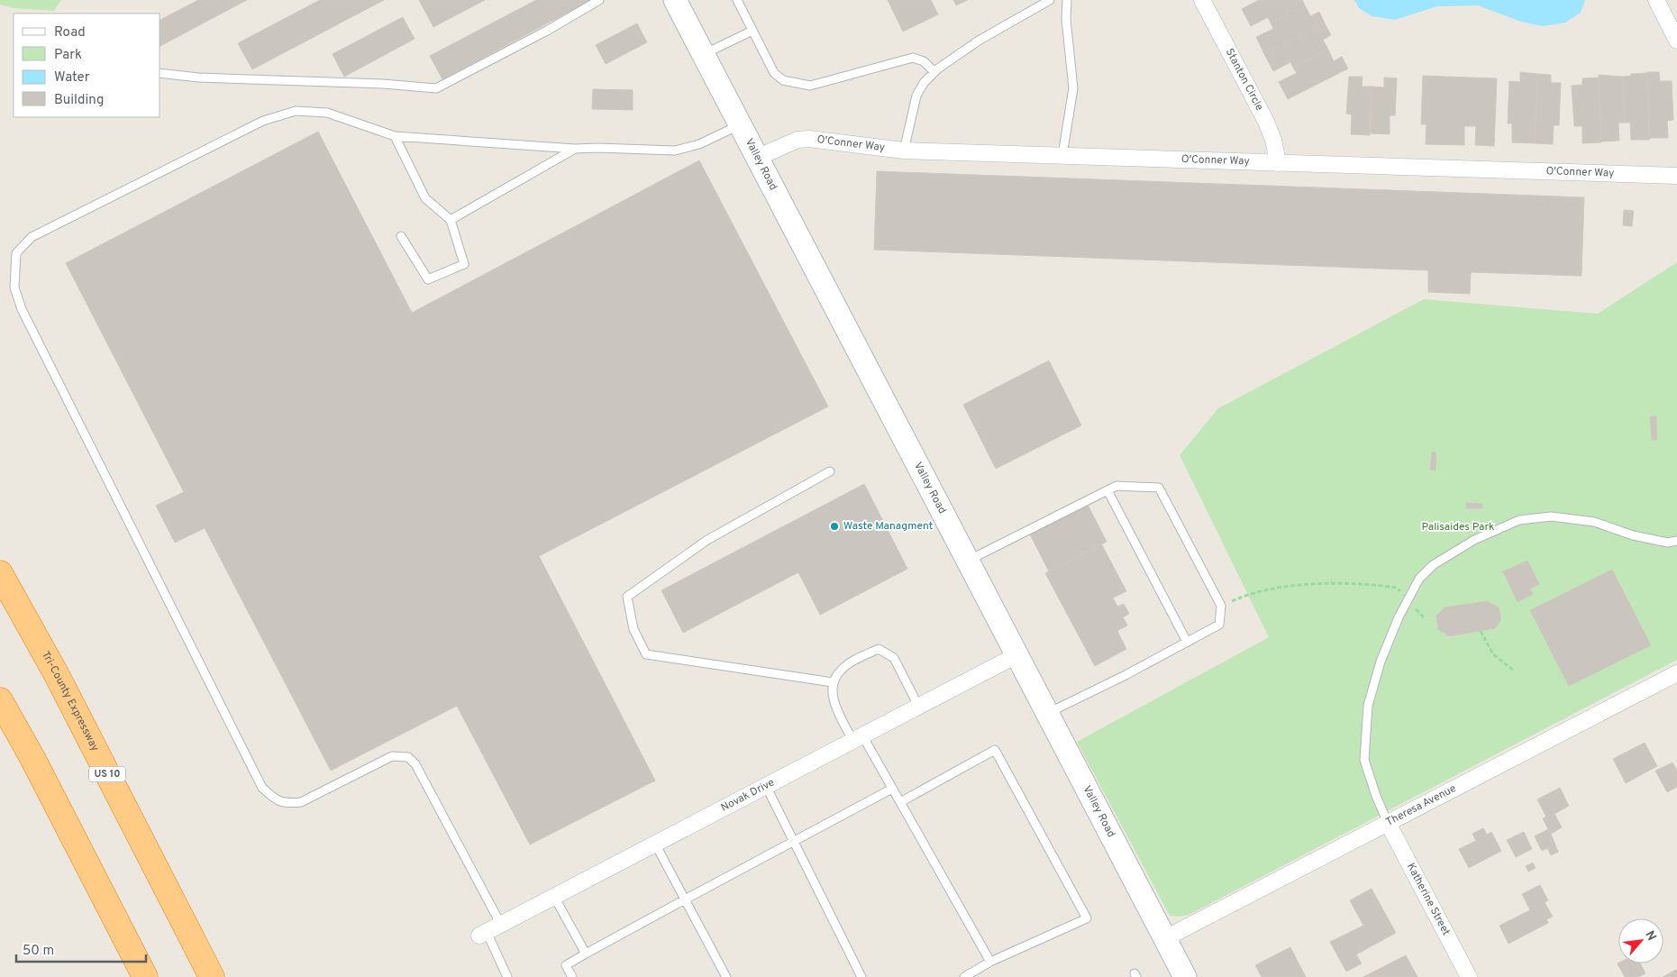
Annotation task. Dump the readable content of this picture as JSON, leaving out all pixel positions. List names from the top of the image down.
{
  "streets": {
    "highway": ["Tri-County Expressway", "US 10"],
    "main road": ["Valley Road"],
    "street": [
      "Stanton Circle",
      "O'Conner Way",
      "Novak Drive",
      "Theresa Avenue",
      "Katherine Street"
    ]
  },
  "crossings": [
    ["Stanton Circle", "O'Conner Way"],
    ["O'Conner Way", "Valley Road"],
    ["Valley Road", "Novak Drive"],
    ["Valley Road", "Theresa Avenue"],
    ["Theresa Avenue", "Katherine Street"]
  ],
  "parks": ["Palisaides Park"],
  "places": ["Waste Managment"],
  "legend": [
    "Road",
    "Park",
    "Water",
    "Building"
  ],
  "scale_bar": "50 m",
  "north": "top right"
}
